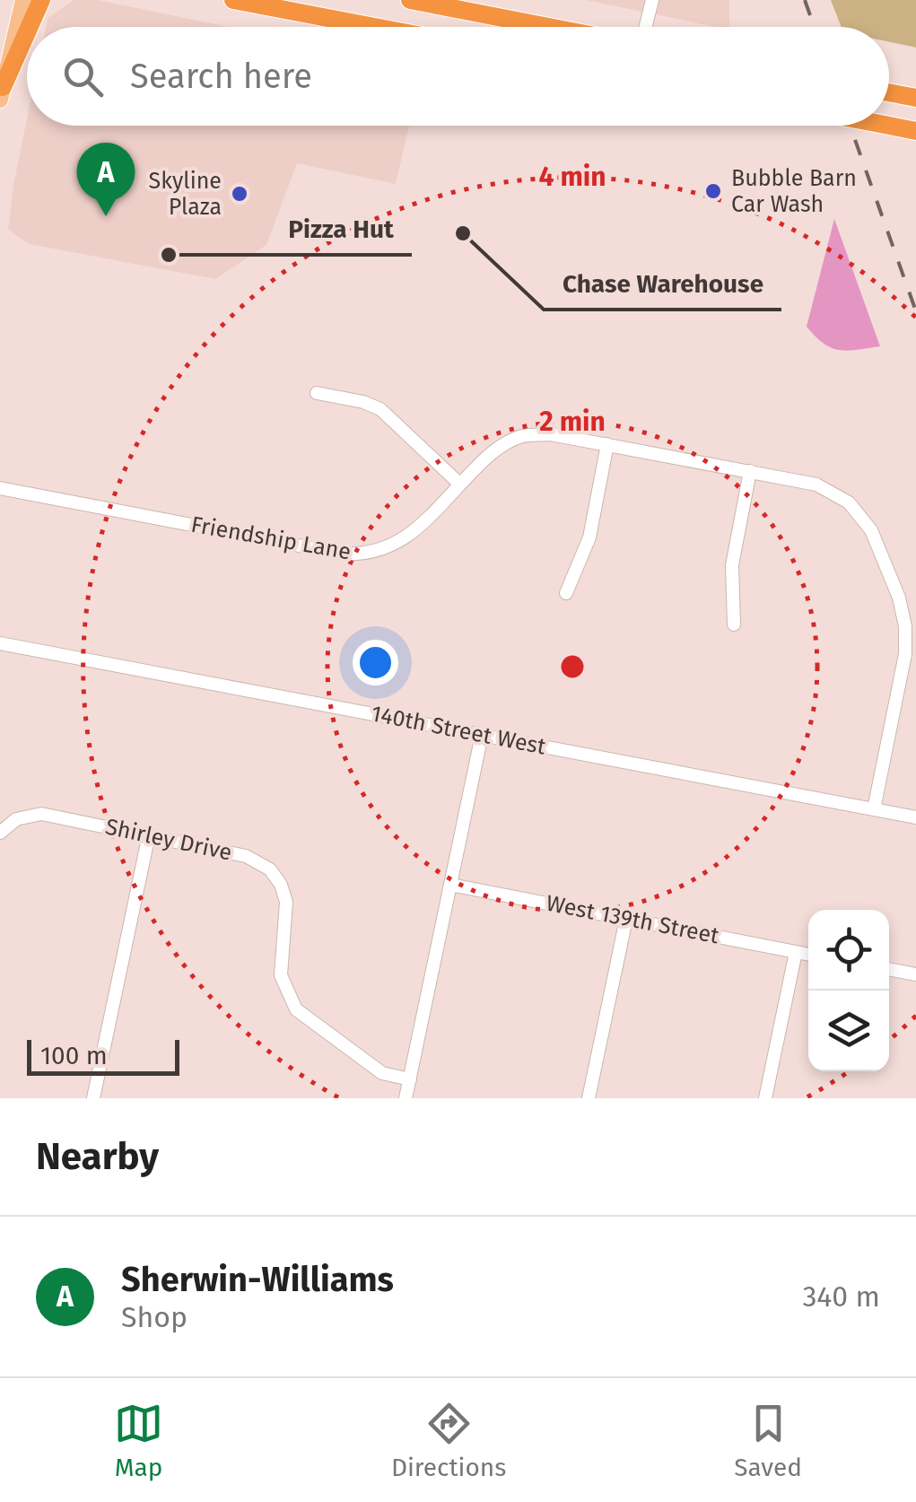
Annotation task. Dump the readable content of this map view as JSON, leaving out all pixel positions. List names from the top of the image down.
{
  "streets": {
    "street": [
      "Friendship Lane",
      "140th Street West",
      "Shirley Drive",
      "West 139th Street"
    ]
  },
  "crossings": [
    ["Friendship Lane", "140th Street West"]
  ],
  "places": [
    "Bubble Barn Car Wash",
    "Skyline Plaza",
    "Chase Warehouse",
    "Pizza Hut"
  ],
  "scale_bar": "100 m",
  "page": {
    "search": "Search here",
    "pins": "A",
    "scale": "100 m",
    "heading": "Nearby",
    "list": [
      {
        "mark": "A",
        "name": "Sherwin-Williams",
        "note": "Shop",
        "value": "340 m"
      }
    ],
    "nav": ["Map", "Directions", "Saved"]
  },
  "rings": ["4 min", "2 min"]
}
